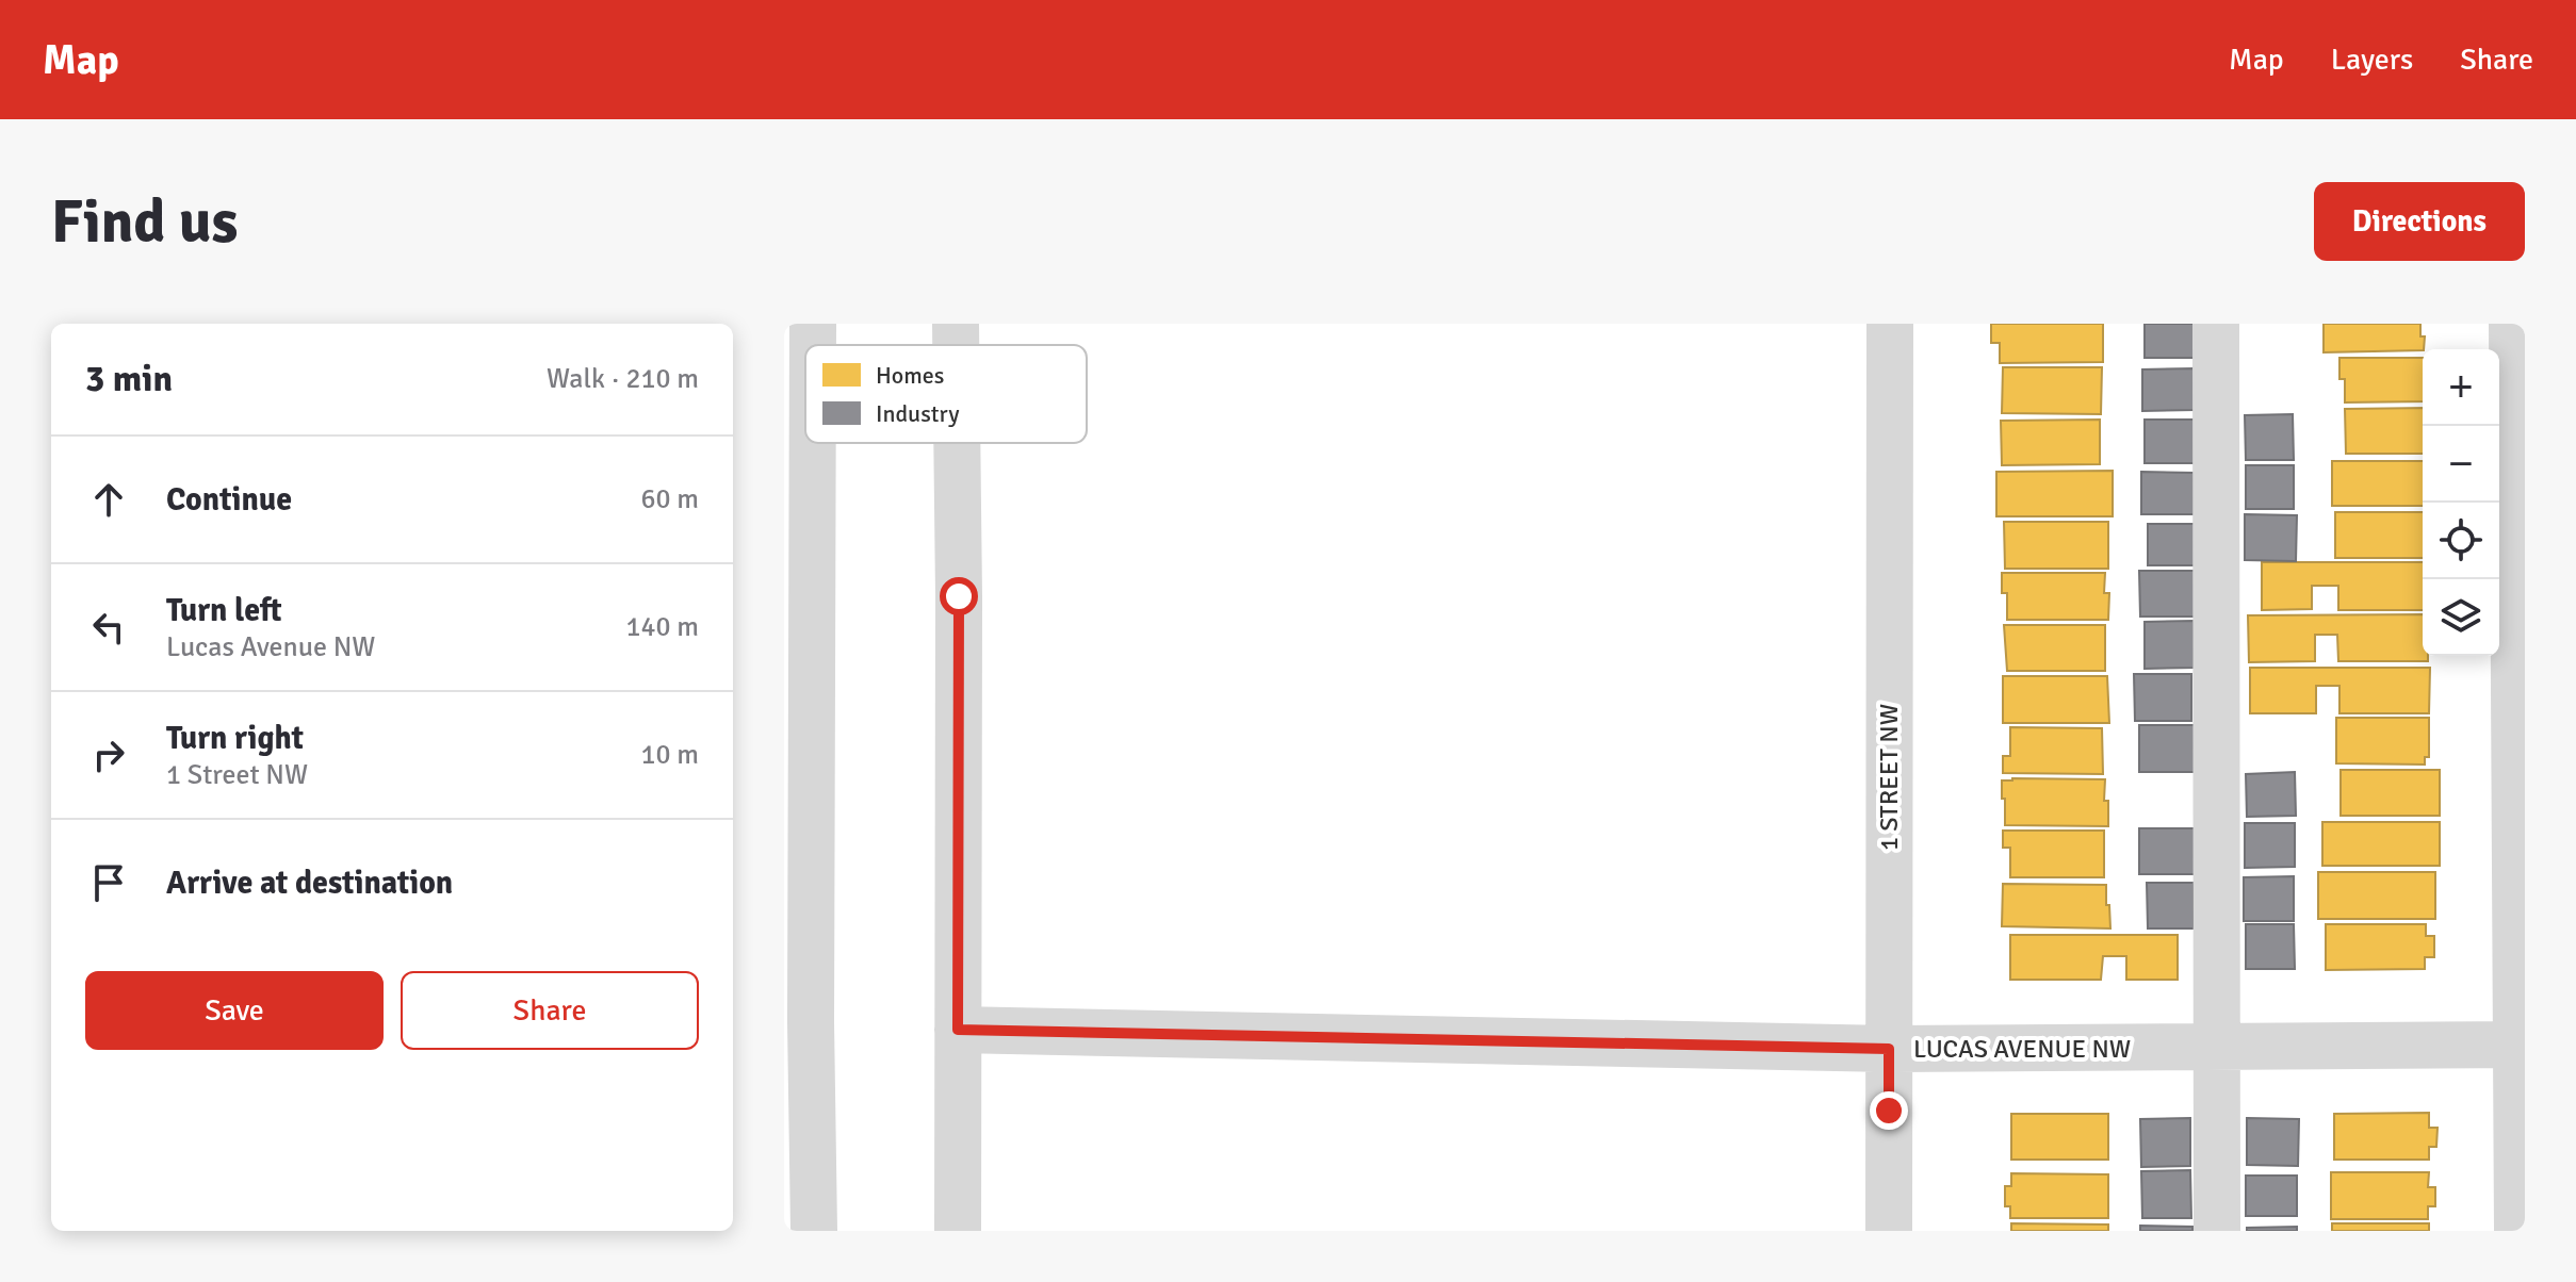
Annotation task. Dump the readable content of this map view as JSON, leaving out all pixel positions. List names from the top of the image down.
{
  "streets": {
    "street": ["1 STREET NW", "LUCAS AVENUE NW"]
  },
  "crossings": [
    ["1 STREET NW", "LUCAS AVENUE NW"]
  ],
  "legend": ["Homes", "Industry"],
  "page": {
    "header": "Map",
    "nav": ["Map", "Layers", "Share"],
    "buttons": [
      "Directions",
      ["Save", "Share"]
    ],
    "title": "Find us",
    "heading": ["3 min", "Walk · 210 m"],
    "map_buttons": ["+", "−"],
    "list": [
      ["Continue", "60 m"],
      ["Turn left", "Lucas Avenue NW", "140 m"],
      ["Turn right", "1 Street NW", "10 m"],
      "Arrive at destination"
    ]
  }
}
